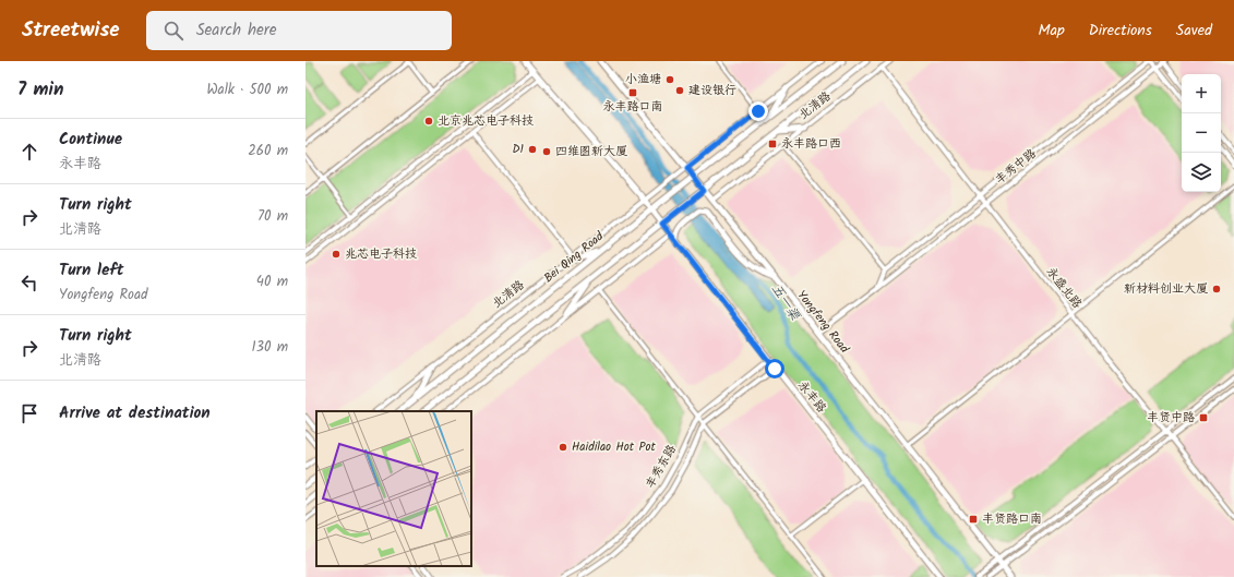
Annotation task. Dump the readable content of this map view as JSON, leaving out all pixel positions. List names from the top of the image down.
{
  "streets": {
    "main road": ["Bei Qing Road", "Yongfeng Road", "永丰路"],
    "street": [
      "北清路",
      "丰秀中路",
      "永盛北路",
      "丰秀东路"
    ]
  },
  "crossings": [
    ["北清路", "永盛北路"],
    ["北清路", "Yongfeng Road"],
    ["丰秀中路", "永盛北路"],
    ["丰秀中路", "Yongfeng Road"],
    ["Bei Qing Road", "Yongfeng Road"],
    ["Bei Qing Road", "永丰路"],
    ["永丰路", "丰秀东路"]
  ],
  "water": ["五一渠"],
  "places": {
    "other": [
      "小渔塘",
      "建设银行",
      "北京兆芯电子科技",
      "D1",
      "四维图新大厦",
      "兆芯电子科技",
      "新材料创业大厦",
      "Haidilao Hot Pot"
    ],
    "transit": [
      "永丰路口南",
      "永丰路口西",
      "丰贤中路",
      "丰贤路口南"
    ]
  },
  "page": {
    "header": "Streetwise",
    "search": "Search here",
    "nav": ["Map", "Directions", "Saved"],
    "heading": ["7 min", "Walk · 500 m"],
    "map_buttons": ["+", "−"],
    "list": [
      ["Continue", "永丰路", "260 m"],
      ["Turn right", "北清路", "70 m"],
      ["Turn left", "Yongfeng Road", "40 m"],
      ["Turn right", "北清路", "130 m"],
      "Arrive at destination"
    ]
  }
}
